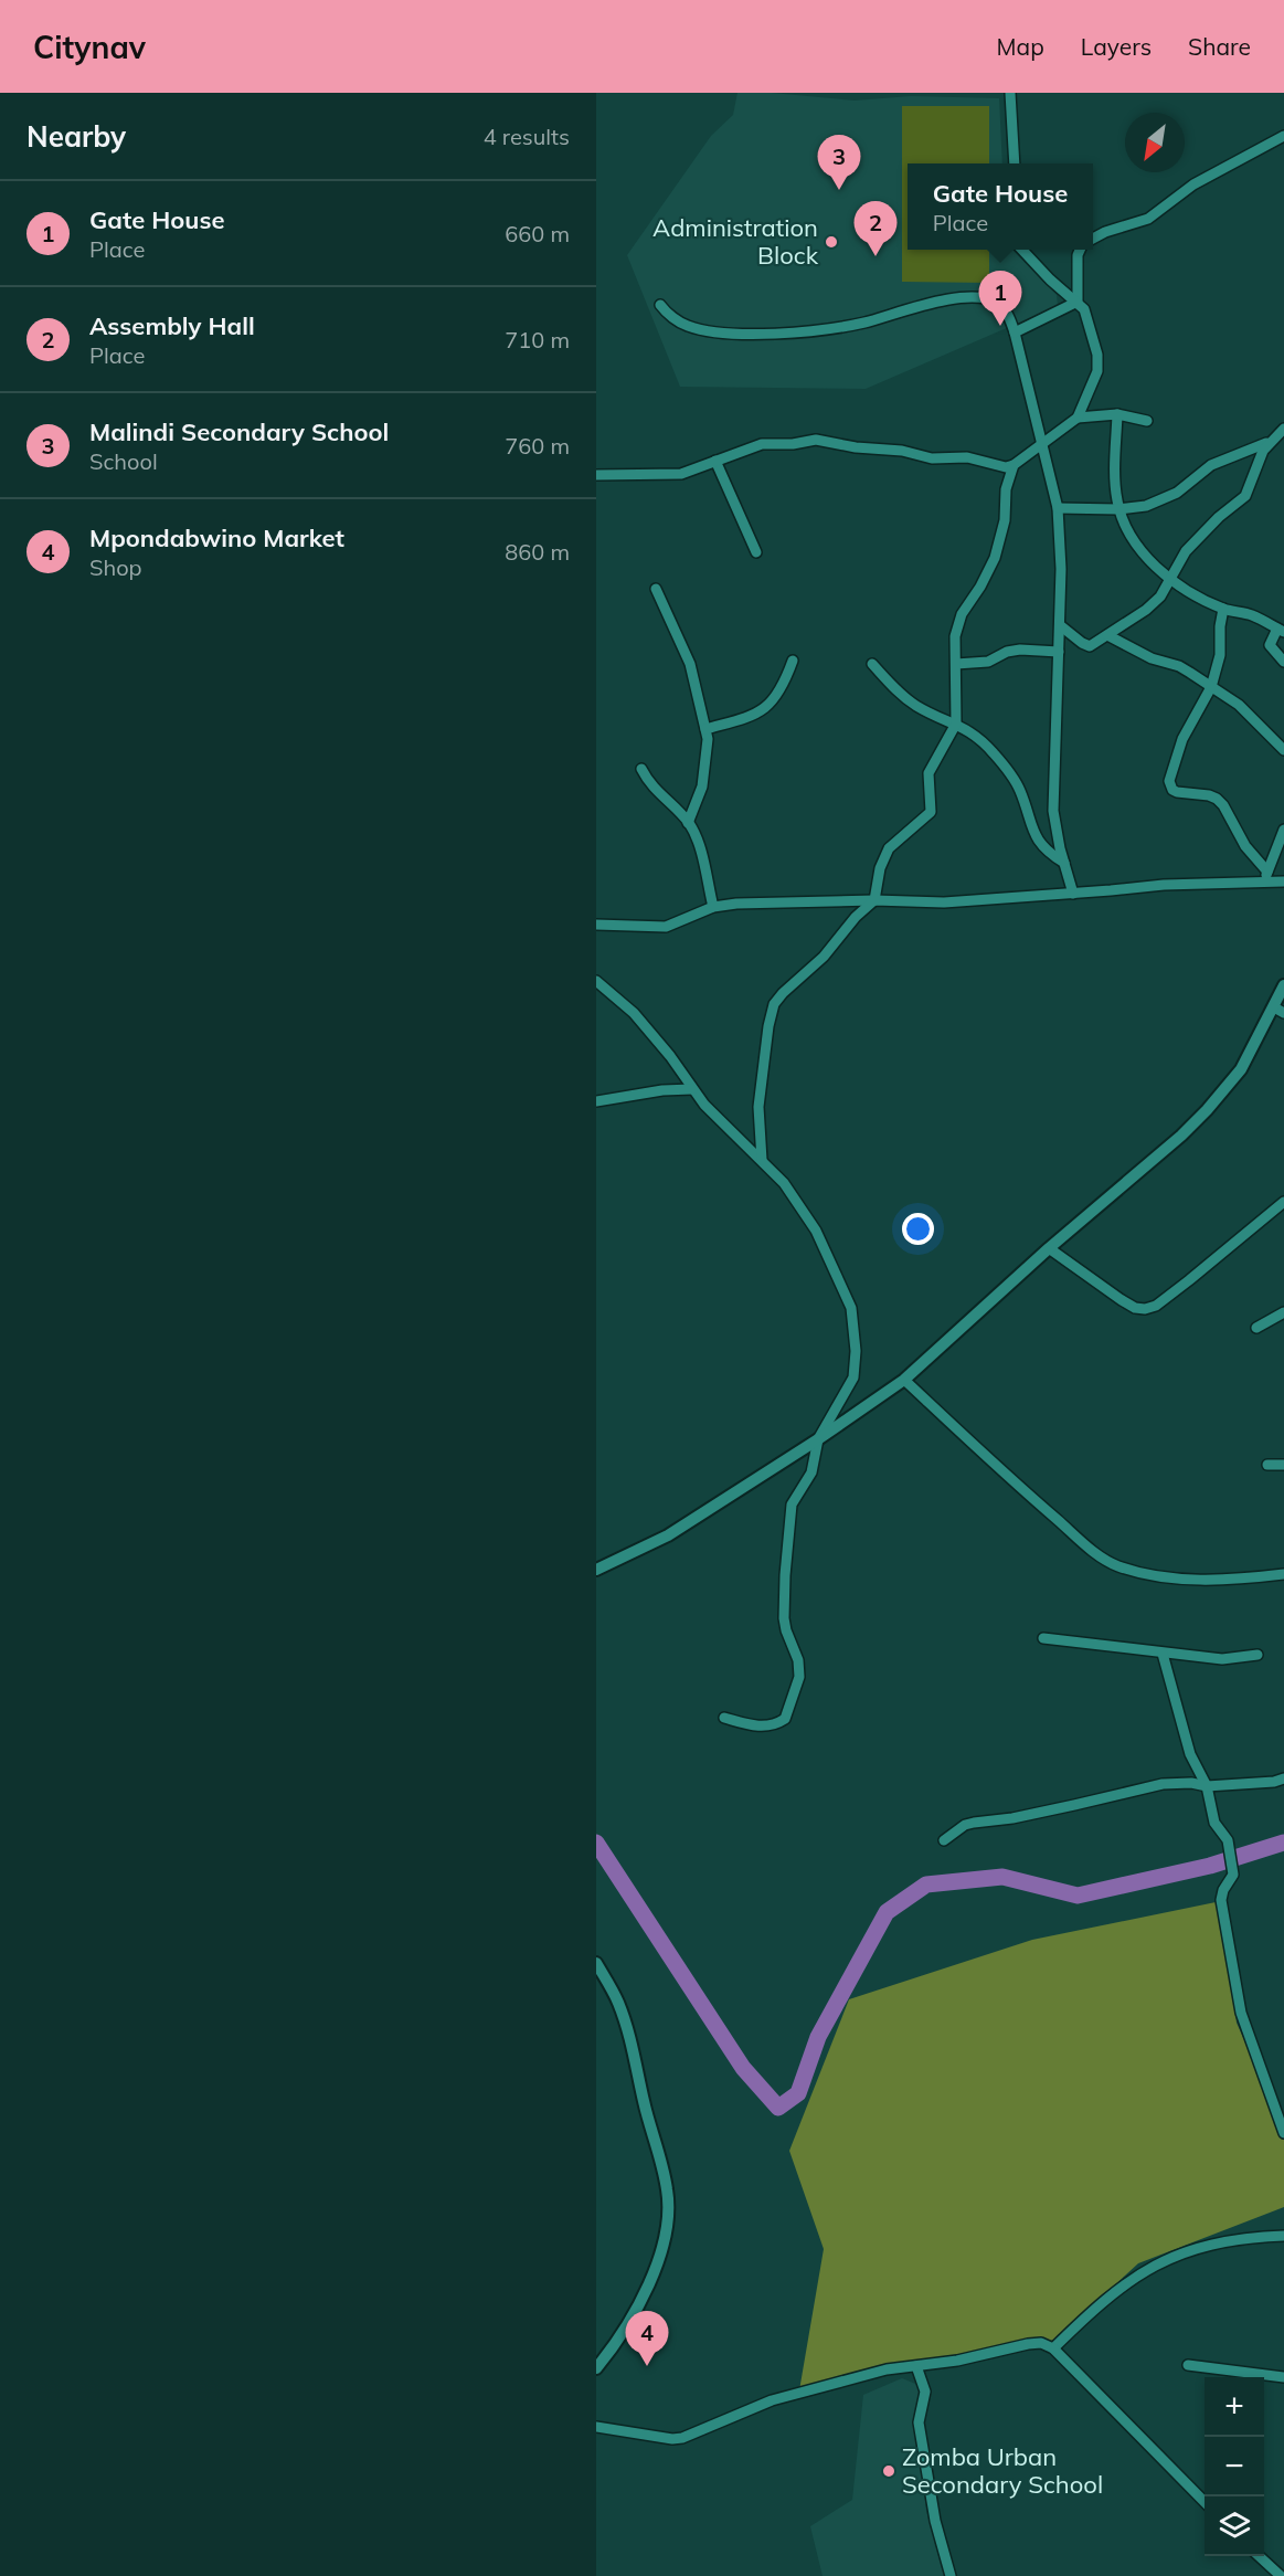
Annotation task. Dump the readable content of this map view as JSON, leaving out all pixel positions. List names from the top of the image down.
{
  "places": ["Administration Block", "Zomba Urban Secondary School"],
  "north": "bottom left",
  "page": {
    "header": "Citynav",
    "nav": ["Map", "Layers", "Share"],
    "heading": ["Nearby", "4 results"],
    "pins": [
      "3",
      "2",
      "1",
      "4"
    ],
    "popup": ["Gate House", "Place"],
    "list": [
      {
        "mark": "1",
        "name": "Gate House",
        "note": "Place",
        "value": "660 m"
      },
      {
        "mark": "2",
        "name": "Assembly Hall",
        "note": "Place",
        "value": "710 m"
      },
      {
        "mark": "3",
        "name": "Malindi Secondary School",
        "note": "School",
        "value": "760 m"
      },
      {
        "mark": "4",
        "name": "Mpondabwino Market",
        "note": "Shop",
        "value": "860 m"
      }
    ],
    "map_buttons": ["+", "−"]
  }
}
